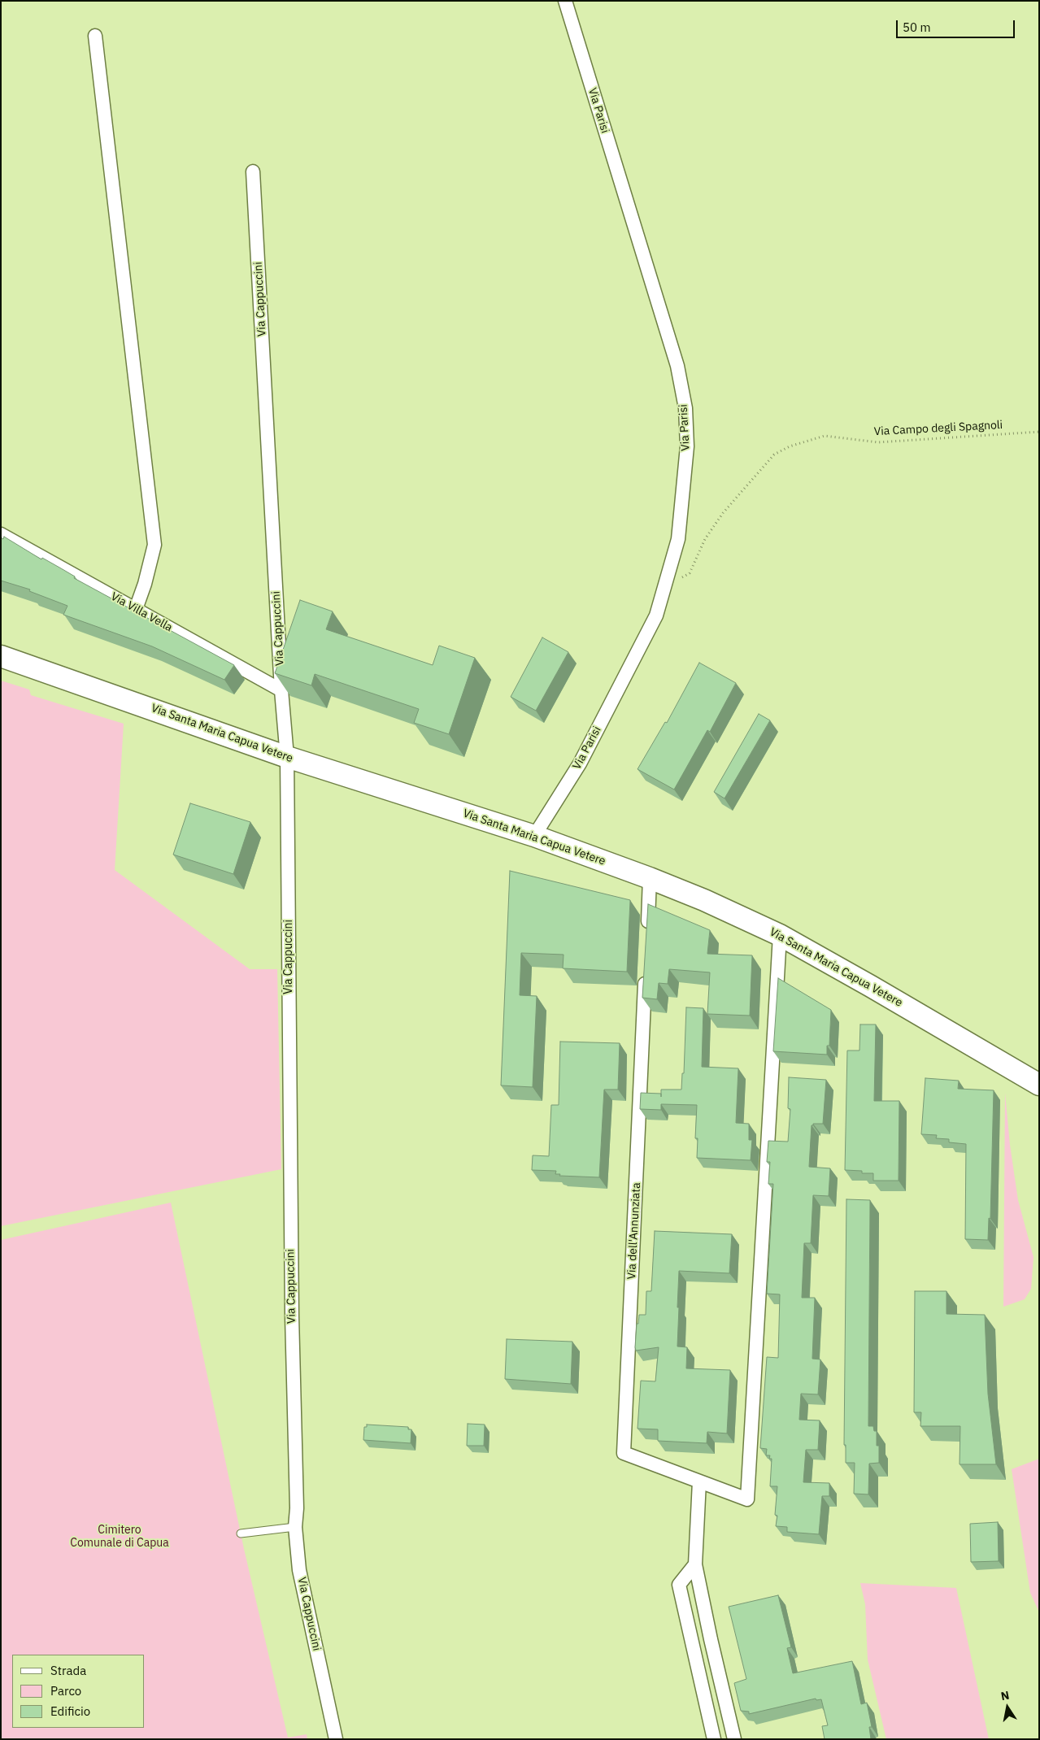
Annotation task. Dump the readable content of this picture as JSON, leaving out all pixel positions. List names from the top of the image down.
{
  "streets": {
    "main road": ["Via Santa Maria Capua Vetere"],
    "street": [
      "Via Parisi",
      "Via Cappuccini",
      "Via Villa Vella",
      "Via dell'Annunziata"
    ],
    "path": ["Via Campo degli Spagnoli"]
  },
  "crossings": [
    ["Via Parisi", "Via Campo degli Spagnoli"],
    ["Via Parisi", "Via Santa Maria Capua Vetere"],
    ["Via Cappuccini", "Via Villa Vella"],
    ["Via Cappuccini", "Via Santa Maria Capua Vetere"],
    ["Via Santa Maria Capua Vetere", "Via dell'Annunziata"]
  ],
  "parks": ["Cimitero Comunale di Capua"],
  "legend": ["Strada", "Parco", "Edificio"],
  "scale_bar": "50 m",
  "north": "top"
}
